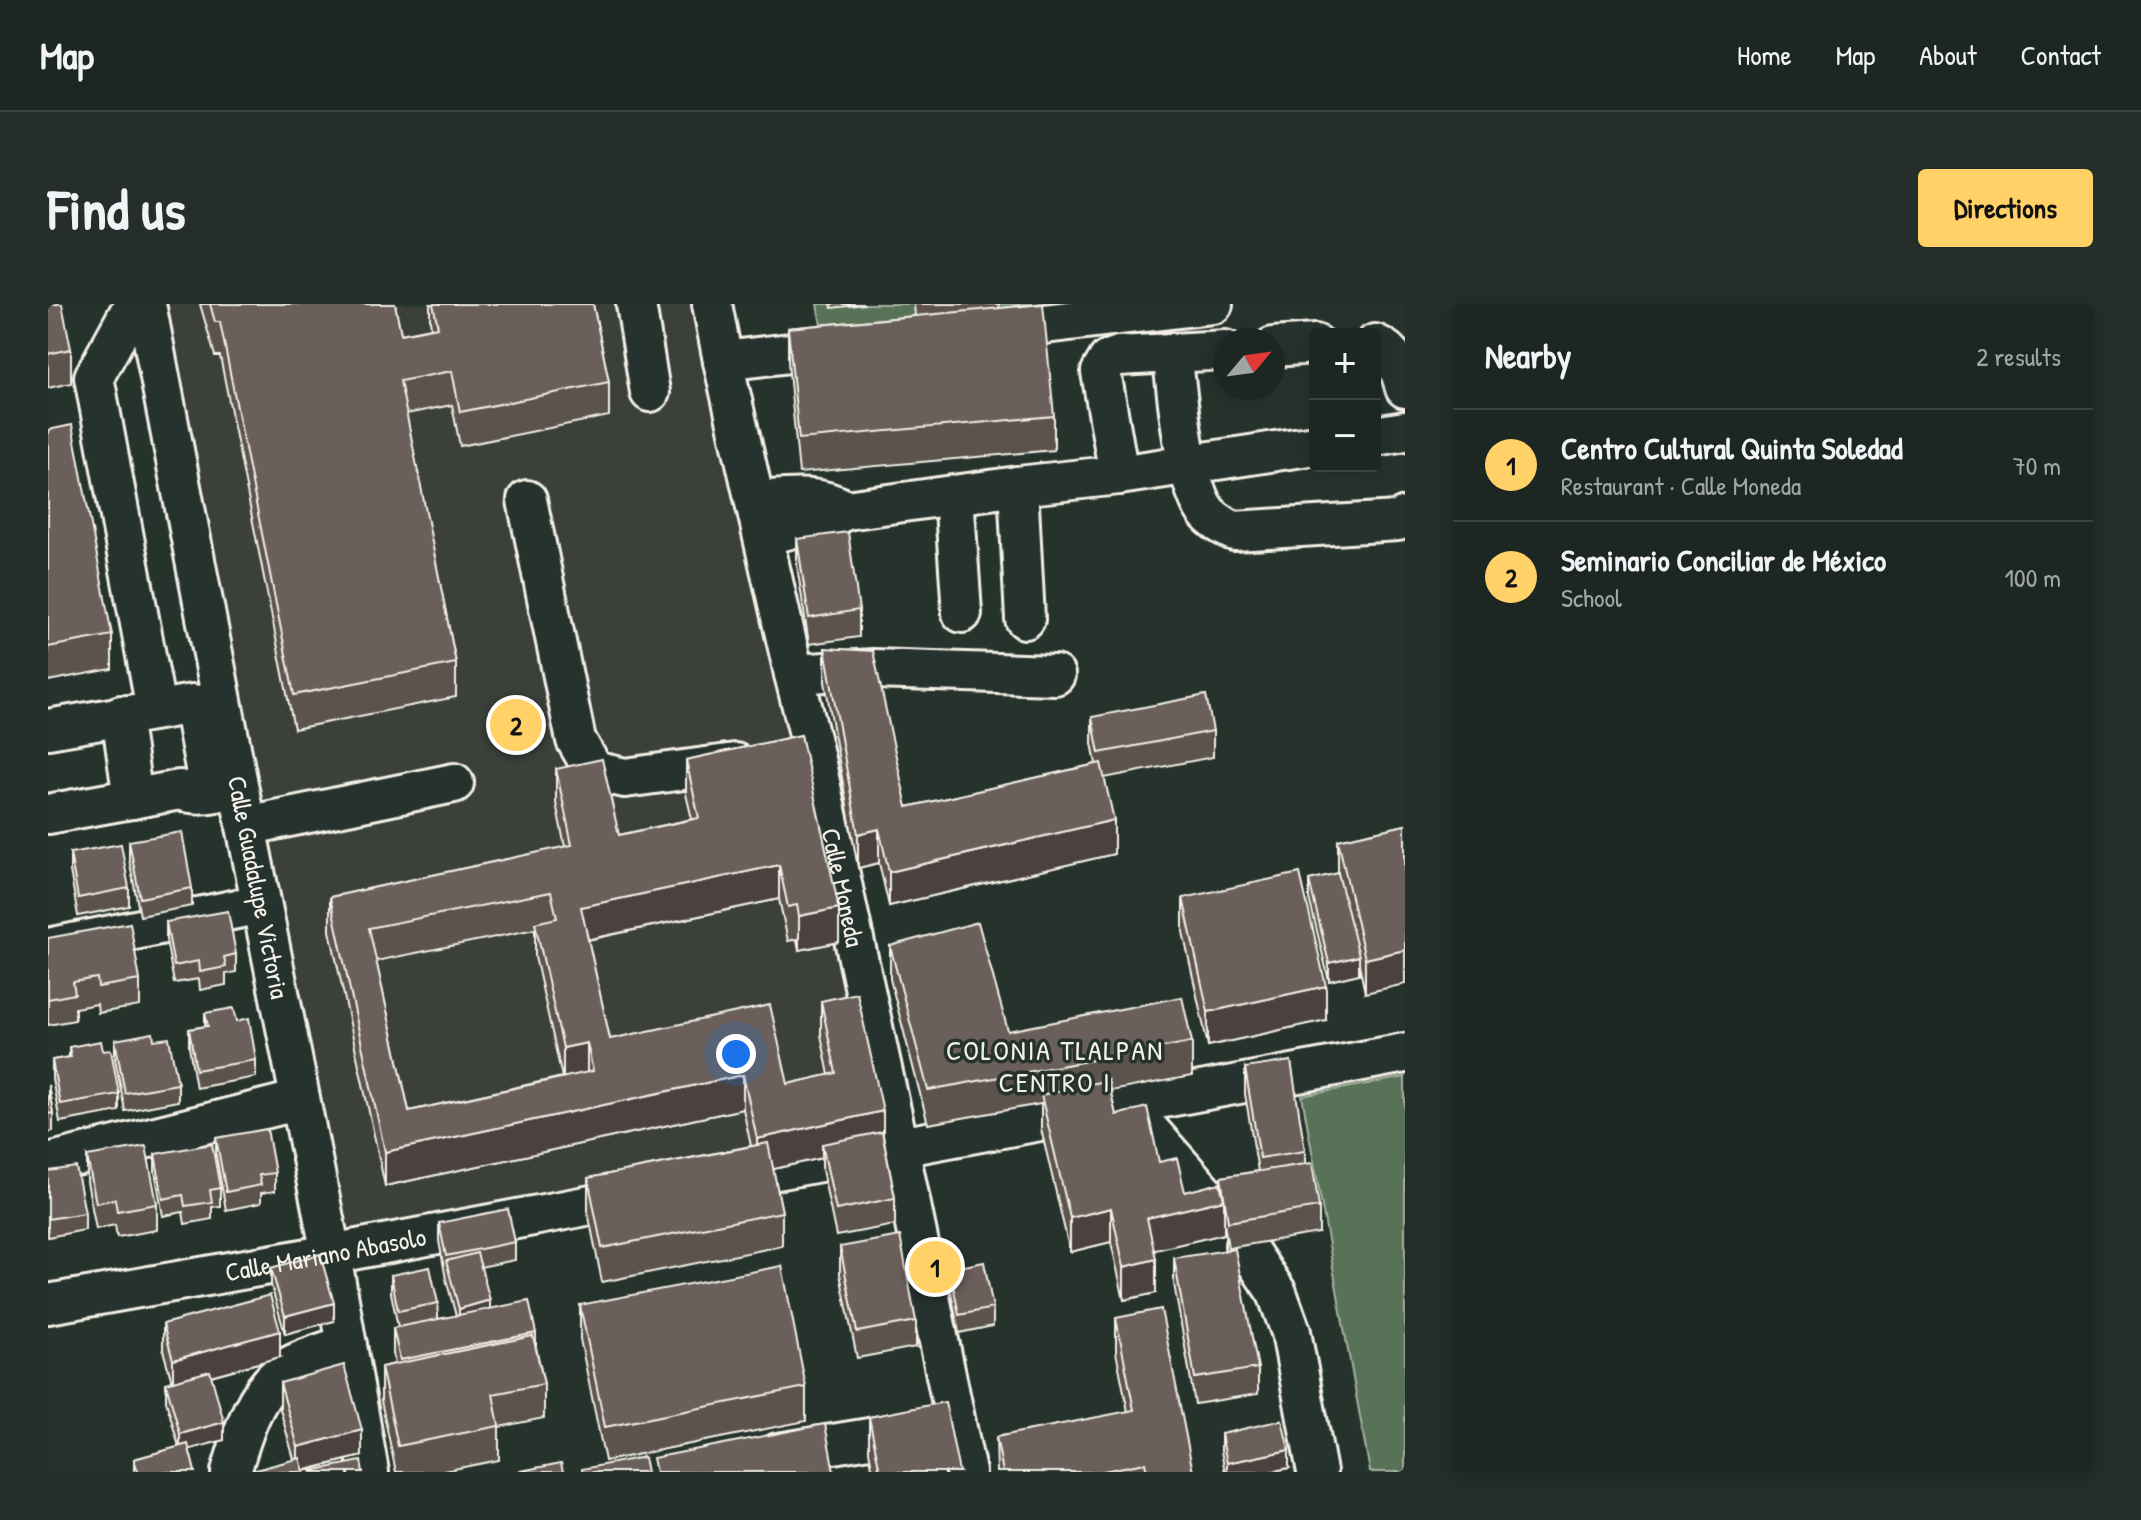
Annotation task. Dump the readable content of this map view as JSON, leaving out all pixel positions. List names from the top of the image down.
{
  "streets": {
    "street": ["Calle Moneda", "Calle Guadalupe Victoria", "Calle Mariano Abasolo"]
  },
  "crossings": [
    ["Calle Moneda", "Calle Mariano Abasolo"],
    ["Calle Guadalupe Victoria", "Calle Mariano Abasolo"]
  ],
  "districts": ["COLONIA TLALPAN CENTRO I"],
  "north": "top right",
  "page": {
    "header": "Map",
    "nav": [
      "Home",
      "Map",
      "About",
      "Contact"
    ],
    "buttons": "Directions",
    "title": "Find us",
    "heading": ["Nearby", "2 results"],
    "map_buttons": ["+", "−"],
    "list": [
      {
        "mark": "1",
        "name": "Centro Cultural Quinta Soledad",
        "note": "Restaurant · Calle Moneda",
        "value": "70 m"
      },
      {
        "mark": "2",
        "name": "Seminario Conciliar de México",
        "note": "School",
        "value": "100 m"
      }
    ],
    "pins": ["2", "1"]
  }
}
